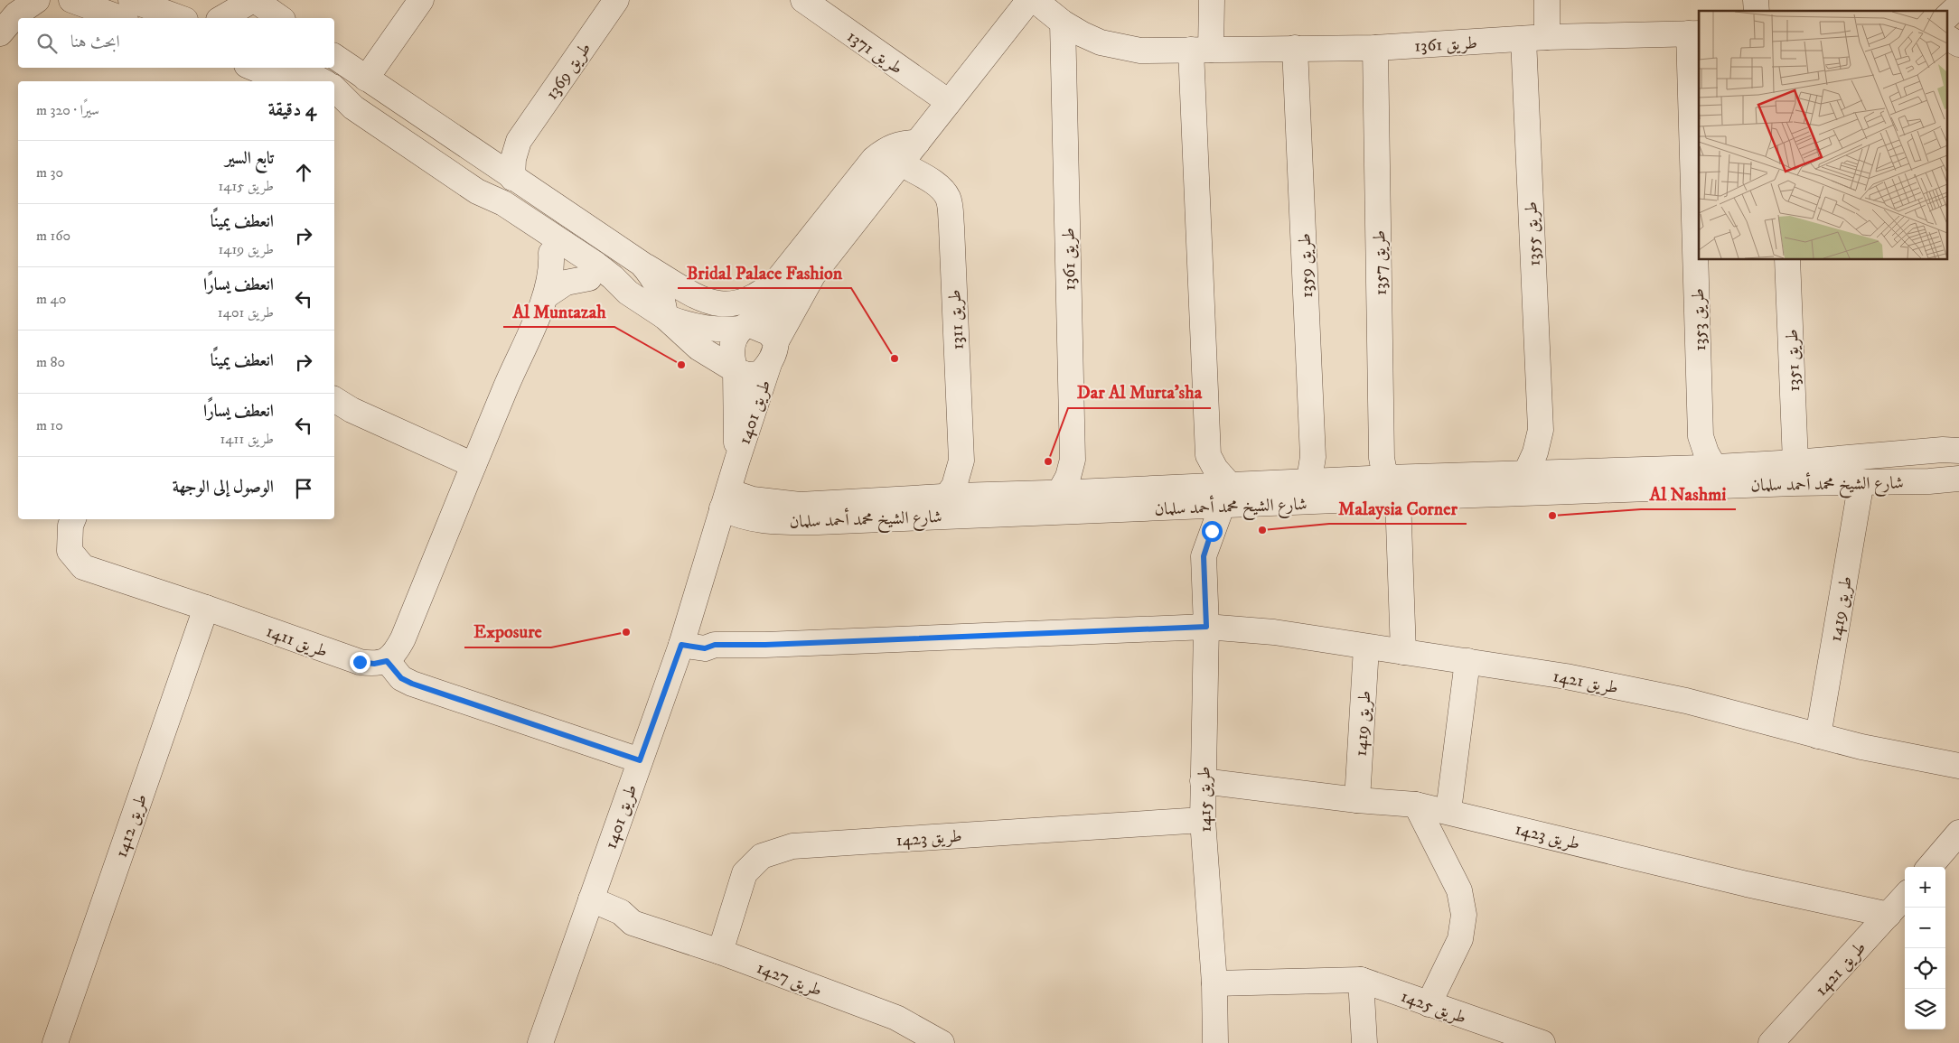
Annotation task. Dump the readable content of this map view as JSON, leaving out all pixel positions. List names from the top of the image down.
{
  "streets": {
    "street": [
      "طريق 1361",
      "طريق 1371",
      "طريق 1369",
      "طريق 1355",
      "طريق 1357",
      "طريق 1359",
      "طريق 1311",
      "طريق 1353",
      "طريق 1351",
      "طريق 1401",
      "شارع الشيخ محمد أحمد سلمان",
      "طريق 1419",
      "طريق 1411",
      "طريق 1421",
      "طريق 1415",
      "طريق 1412",
      "طريق 1423",
      "طريق 1427",
      "طريق 1425"
    ]
  },
  "crossings": [
    ["طريق 1361", "طريق 1355"],
    ["طريق 1361", "طريق 1357"],
    ["طريق 1361", "طريق 1359"],
    ["طريق 1361", "طريق 1353"],
    ["طريق 1361", "شارع الشيخ محمد أحمد سلمان"],
    ["طريق 1355", "شارع الشيخ محمد أحمد سلمان"],
    ["طريق 1357", "شارع الشيخ محمد أحمد سلمان"],
    ["طريق 1357", "طريق 1421"],
    ["طريق 1359", "شارع الشيخ محمد أحمد سلمان"],
    ["طريق 1311", "شارع الشيخ محمد أحمد سلمان"],
    ["طريق 1353", "شارع الشيخ محمد أحمد سلمان"],
    ["طريق 1351", "شارع الشيخ محمد أحمد سلمان"],
    ["طريق 1401", "شارع الشيخ محمد أحمد سلمان"],
    ["طريق 1401", "طريق 1427"],
    ["شارع الشيخ محمد أحمد سلمان", "طريق 1419"],
    ["شارع الشيخ محمد أحمد سلمان", "طريق 1415"],
    ["طريق 1419", "طريق 1421"],
    ["طريق 1419", "طريق 1423"],
    ["طريق 1411", "طريق 1412"],
    ["طريق 1421", "طريق 1415"],
    ["طريق 1421", "طريق 1423"],
    ["طريق 1415", "طريق 1423"],
    ["طريق 1415", "طريق 1425"],
    ["طريق 1423", "طريق 1427"]
  ],
  "places": [
    "Bridal Palace Fashion",
    "Al Muntazah",
    "Dar Al Murta'sha",
    "Al Nashmi",
    "Malaysia Corner",
    "Exposure"
  ],
  "page": {
    "search": "ابحث هنا",
    "heading": ["4 دقيقة", "سيرًا · 320 m"],
    "list": [
      ["تابع السير", "طريق 1415", "30 m"],
      ["انعطف يمينًا", "طريق 1419", "160 m"],
      ["انعطف يسارًا", "طريق 1401", "40 m"],
      ["انعطف يمينًا", "80 m"],
      ["انعطف يسارًا", "طريق 1411", "10 m"],
      "الوصول إلى الوجهة"
    ],
    "map_buttons": ["+", "−"]
  }
}
